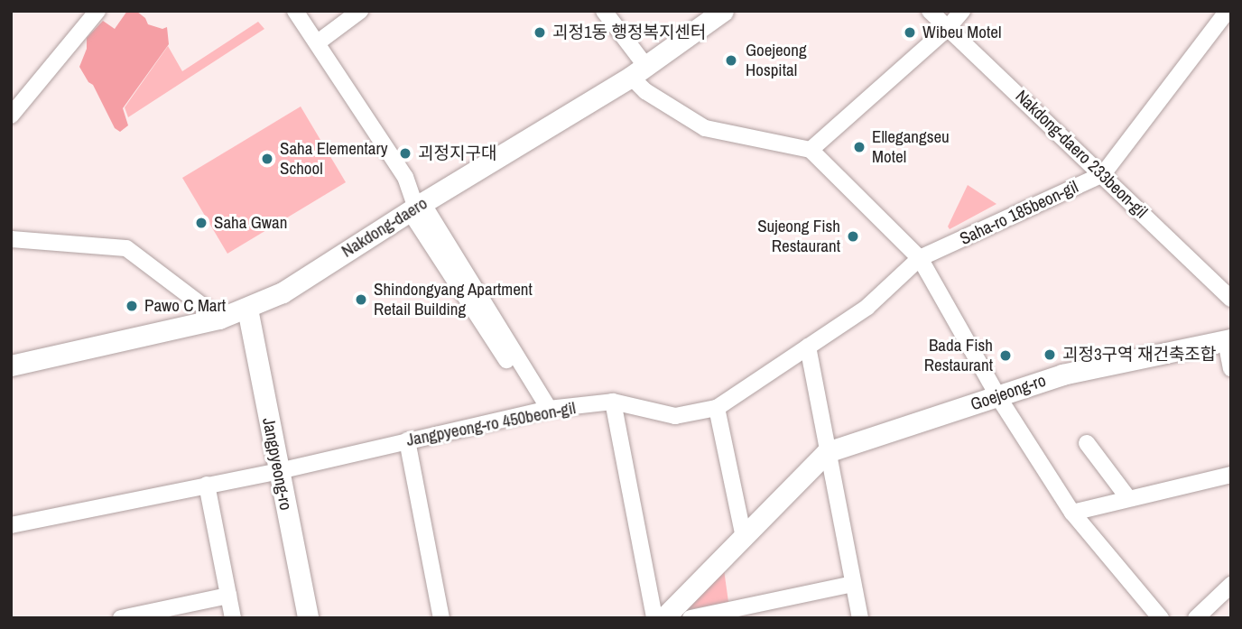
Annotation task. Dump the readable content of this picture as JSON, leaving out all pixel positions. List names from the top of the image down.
{
  "streets": {
    "main road": ["Nakdong-daero", "Goejeong-ro", "Jangpyeong-ro"],
    "street": ["Nakdong-daero 233beon-gil", "Saha-ro 185beon-gil", "Jangpyeong-ro 450beon-gil"]
  },
  "crossings": [
    ["Nakdong-daero 233beon-gil", "Saha-ro 185beon-gil"],
    ["Saha-ro 185beon-gil", "Jangpyeong-ro 450beon-gil"],
    ["Nakdong-daero", "Jangpyeong-ro"],
    ["Jangpyeong-ro 450beon-gil", "Jangpyeong-ro"]
  ],
  "places": [
    "괴정1동 행정복지센터",
    "Wibeu Motel",
    "Goejeong Hospital",
    "Ellegangseu Motel",
    "괴정지구대",
    "Saha Elementary School",
    "Saha Gwan",
    "Sujeong Fish Restaurant",
    "Shindongyang Apartment Retail Building",
    "Pawo C Mart",
    "괴정3구역 재건축조합",
    "Bada Fish Restaurant"
  ]
}
